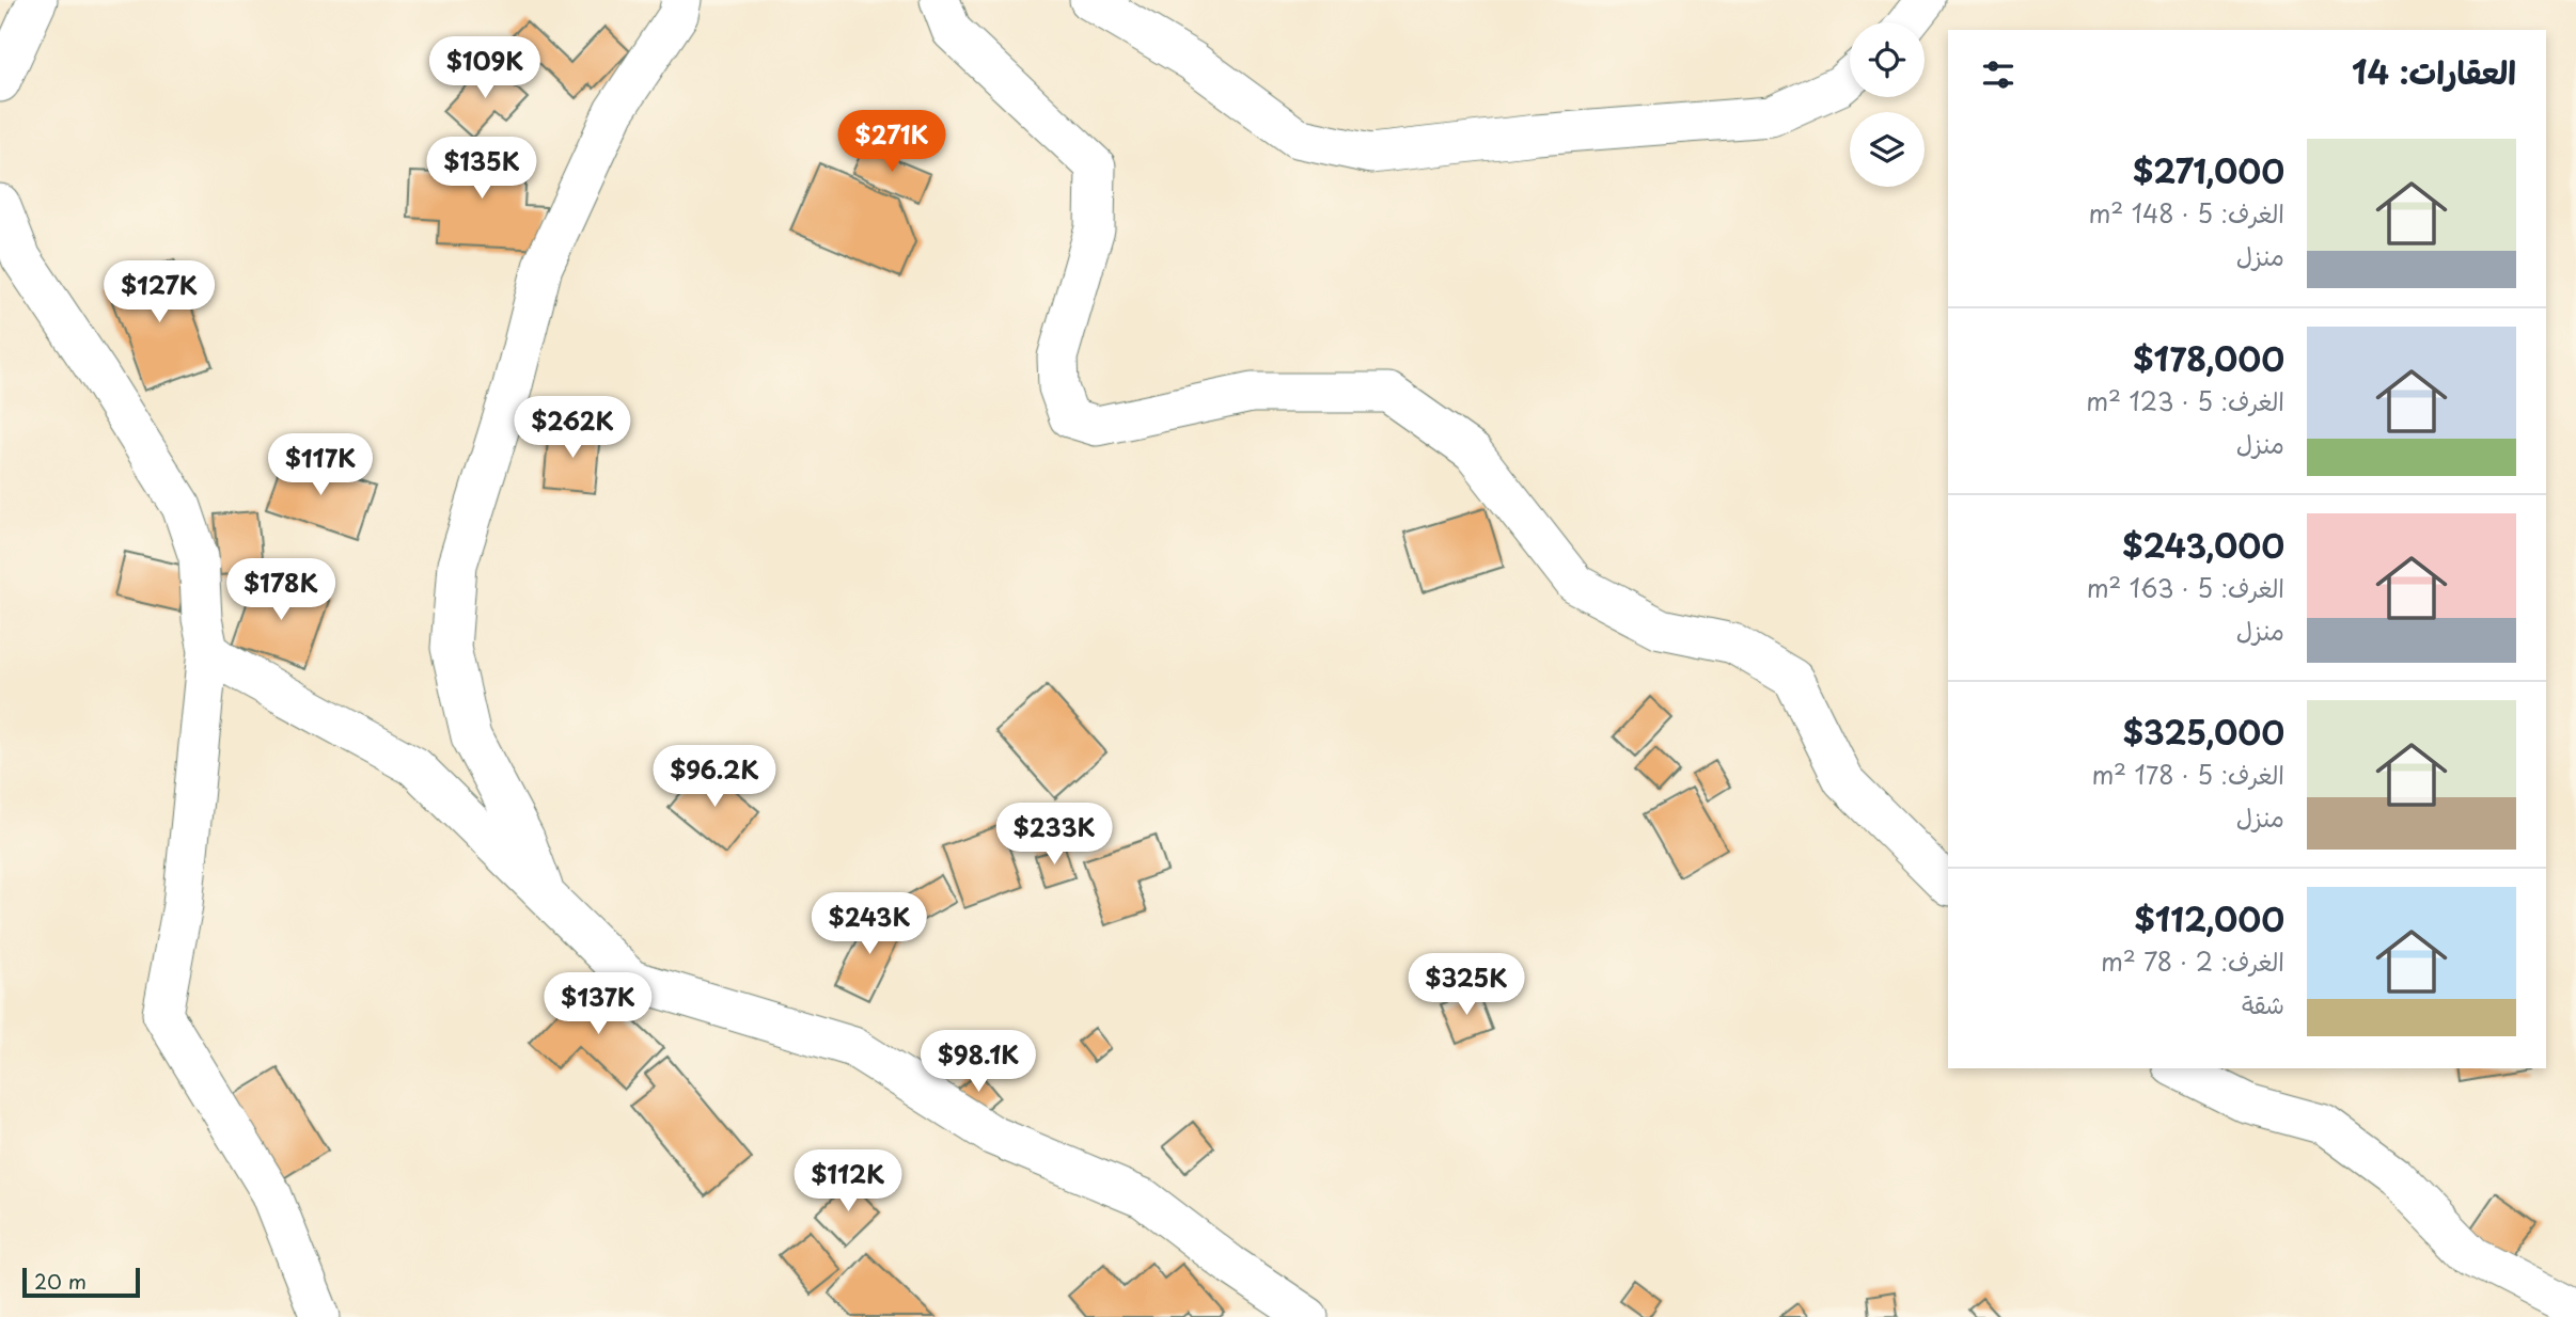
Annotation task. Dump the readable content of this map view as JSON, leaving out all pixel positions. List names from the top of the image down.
{
  "scale_bar": "20 m",
  "page": {
    "heading": "العقارات: 14",
    "price": [
      "$109K",
      "$271K",
      "$135K",
      "$127K",
      "$262K",
      "$117K",
      "$178K",
      "$96.2K",
      "$233K",
      "$243K",
      "$325K",
      "$137K",
      "$98.1K",
      "$112K"
    ],
    "list": [
      {
        "name": "$271,000",
        "note": "الغرف: 5 · 148 m² · منزل"
      },
      {
        "name": "$178,000",
        "note": "الغرف: 5 · 123 m² · منزل"
      },
      {
        "name": "$243,000",
        "note": "الغرف: 5 · 163 m² · منزل"
      },
      {
        "name": "$325,000",
        "note": "الغرف: 5 · 178 m² · منزل"
      },
      {
        "name": "$112,000",
        "note": "الغرف: 2 · 78 m² · شقة"
      }
    ],
    "scale": "20 m"
  }
}
